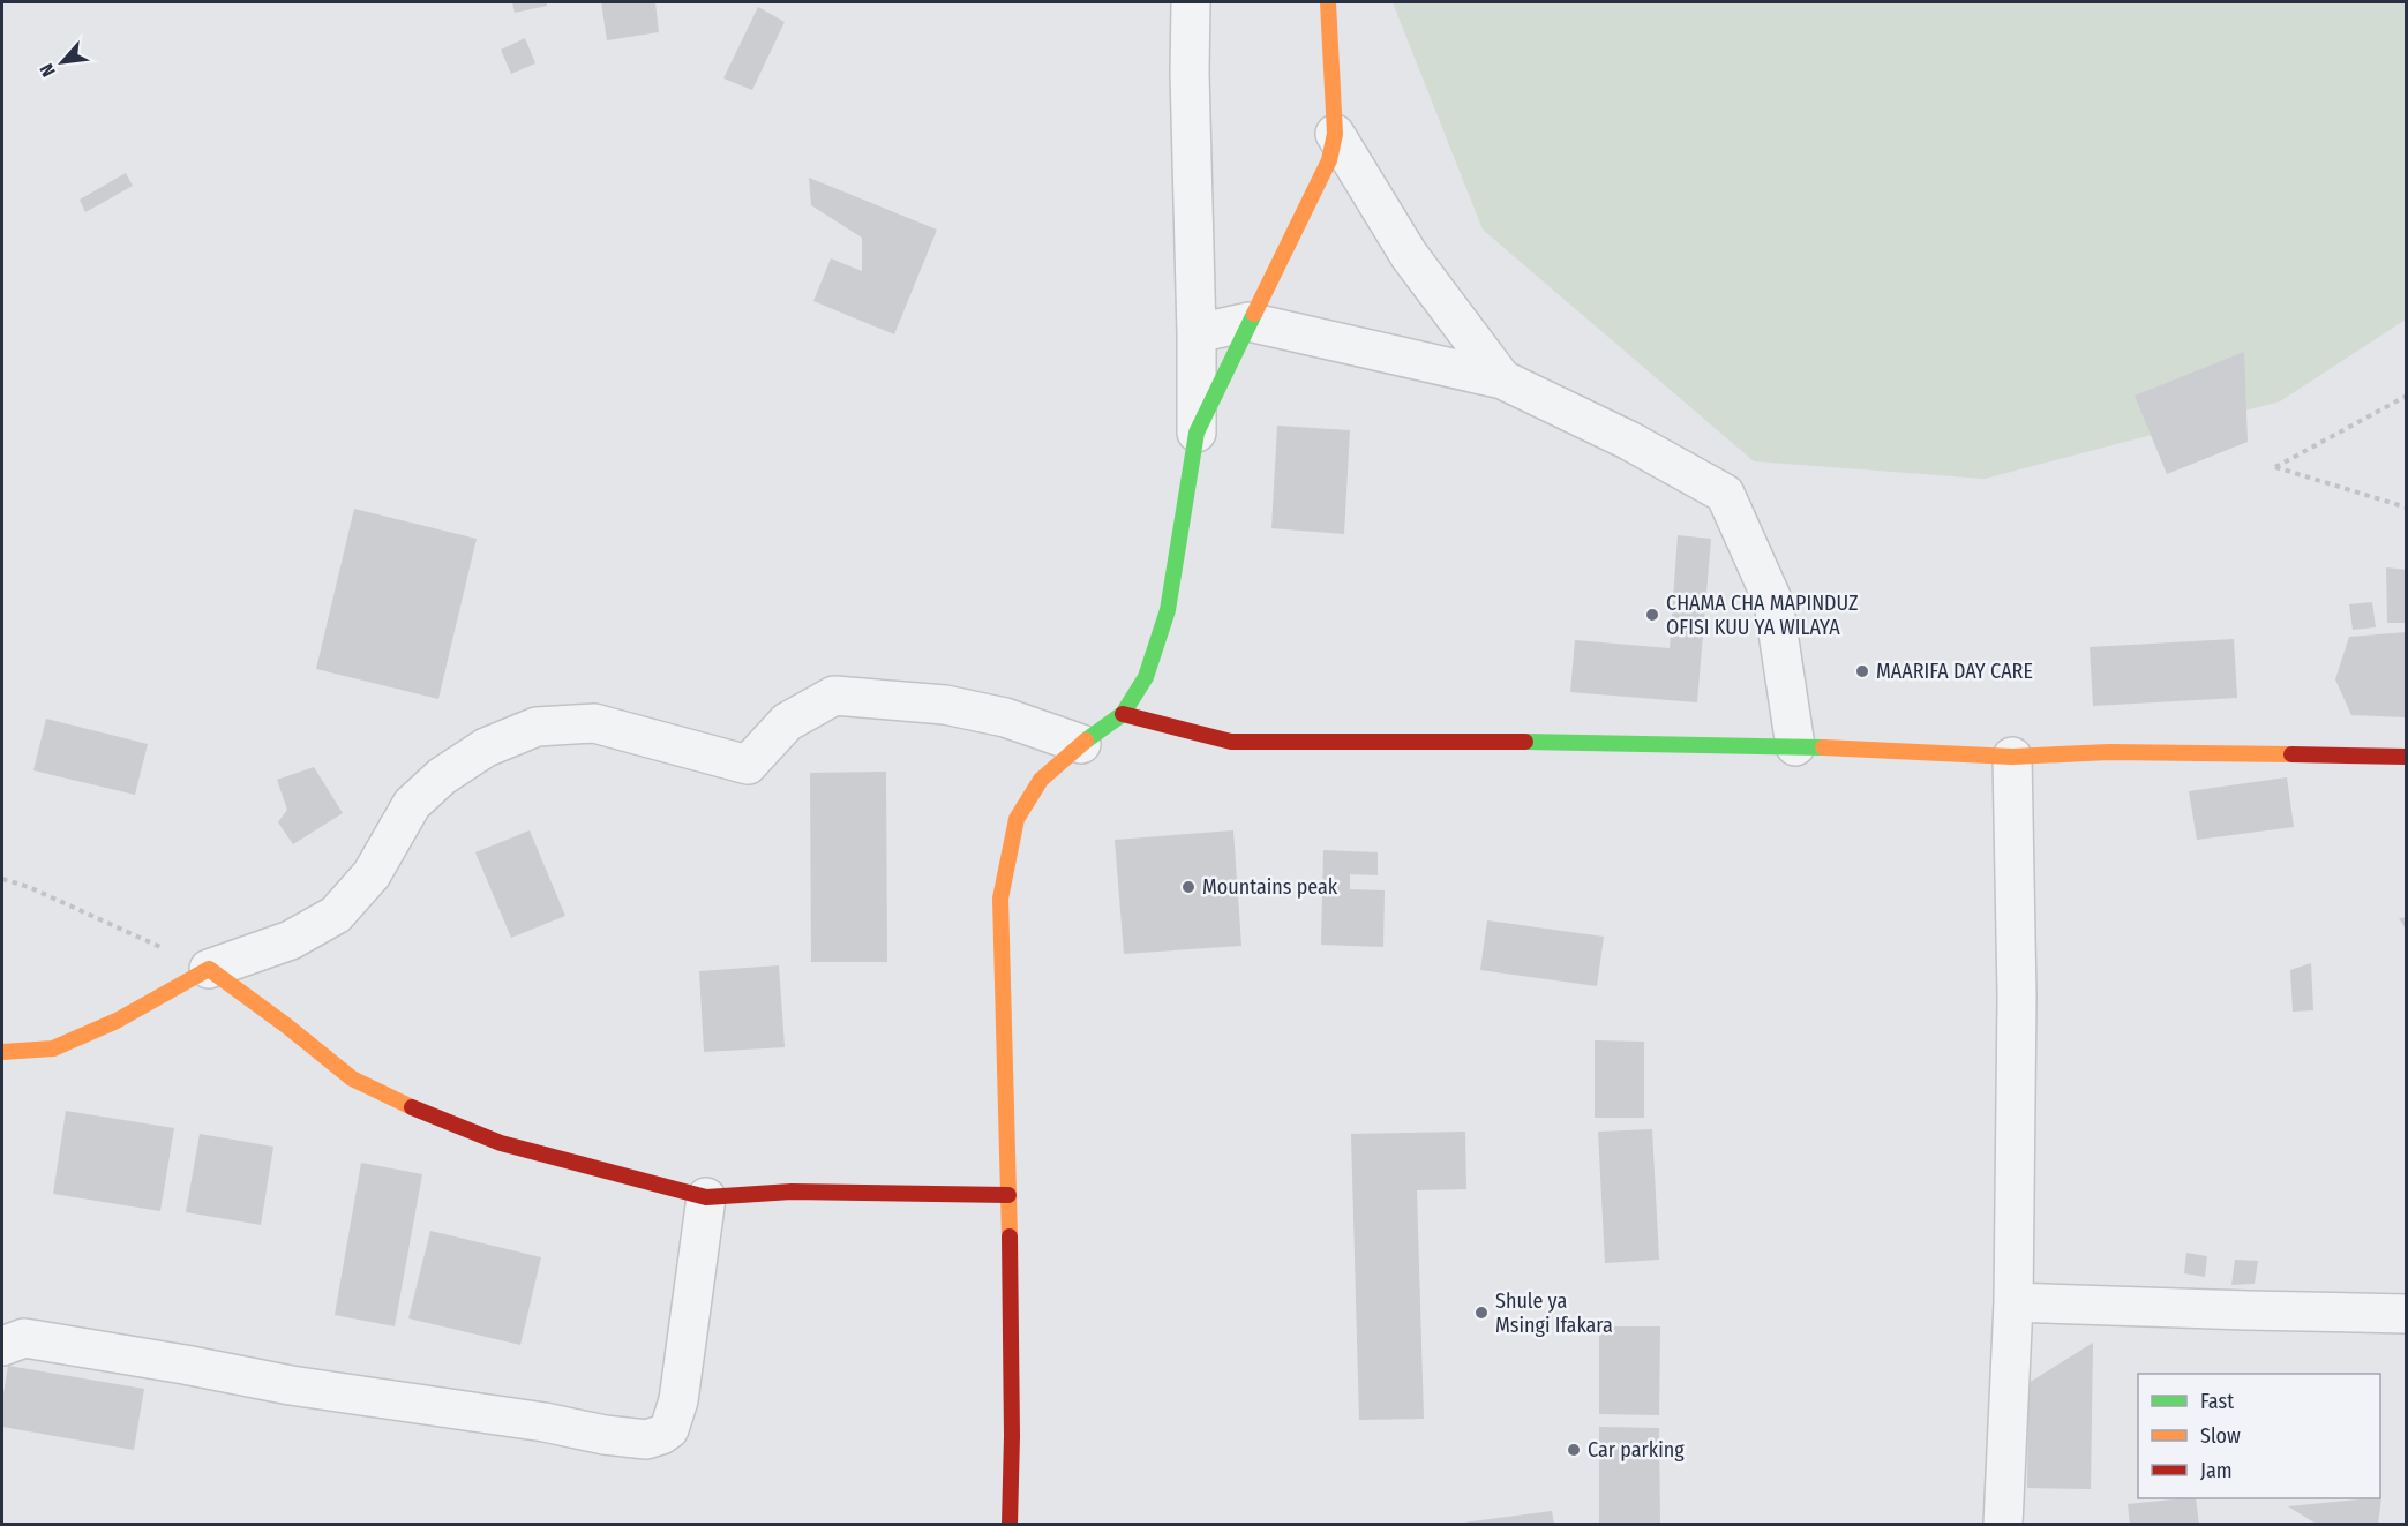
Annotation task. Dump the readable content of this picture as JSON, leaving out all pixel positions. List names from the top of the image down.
{
  "places": [
    "CHAMA CHA MAPINDUZ OFISI KUU YA WILAYA",
    "MAARIFA DAY CARE",
    "Mountains peak",
    "Shule ya Msingi Ifakara",
    "Car parking"
  ],
  "legend": ["Fast", "Slow", "Jam"],
  "north": "bottom left"
}
